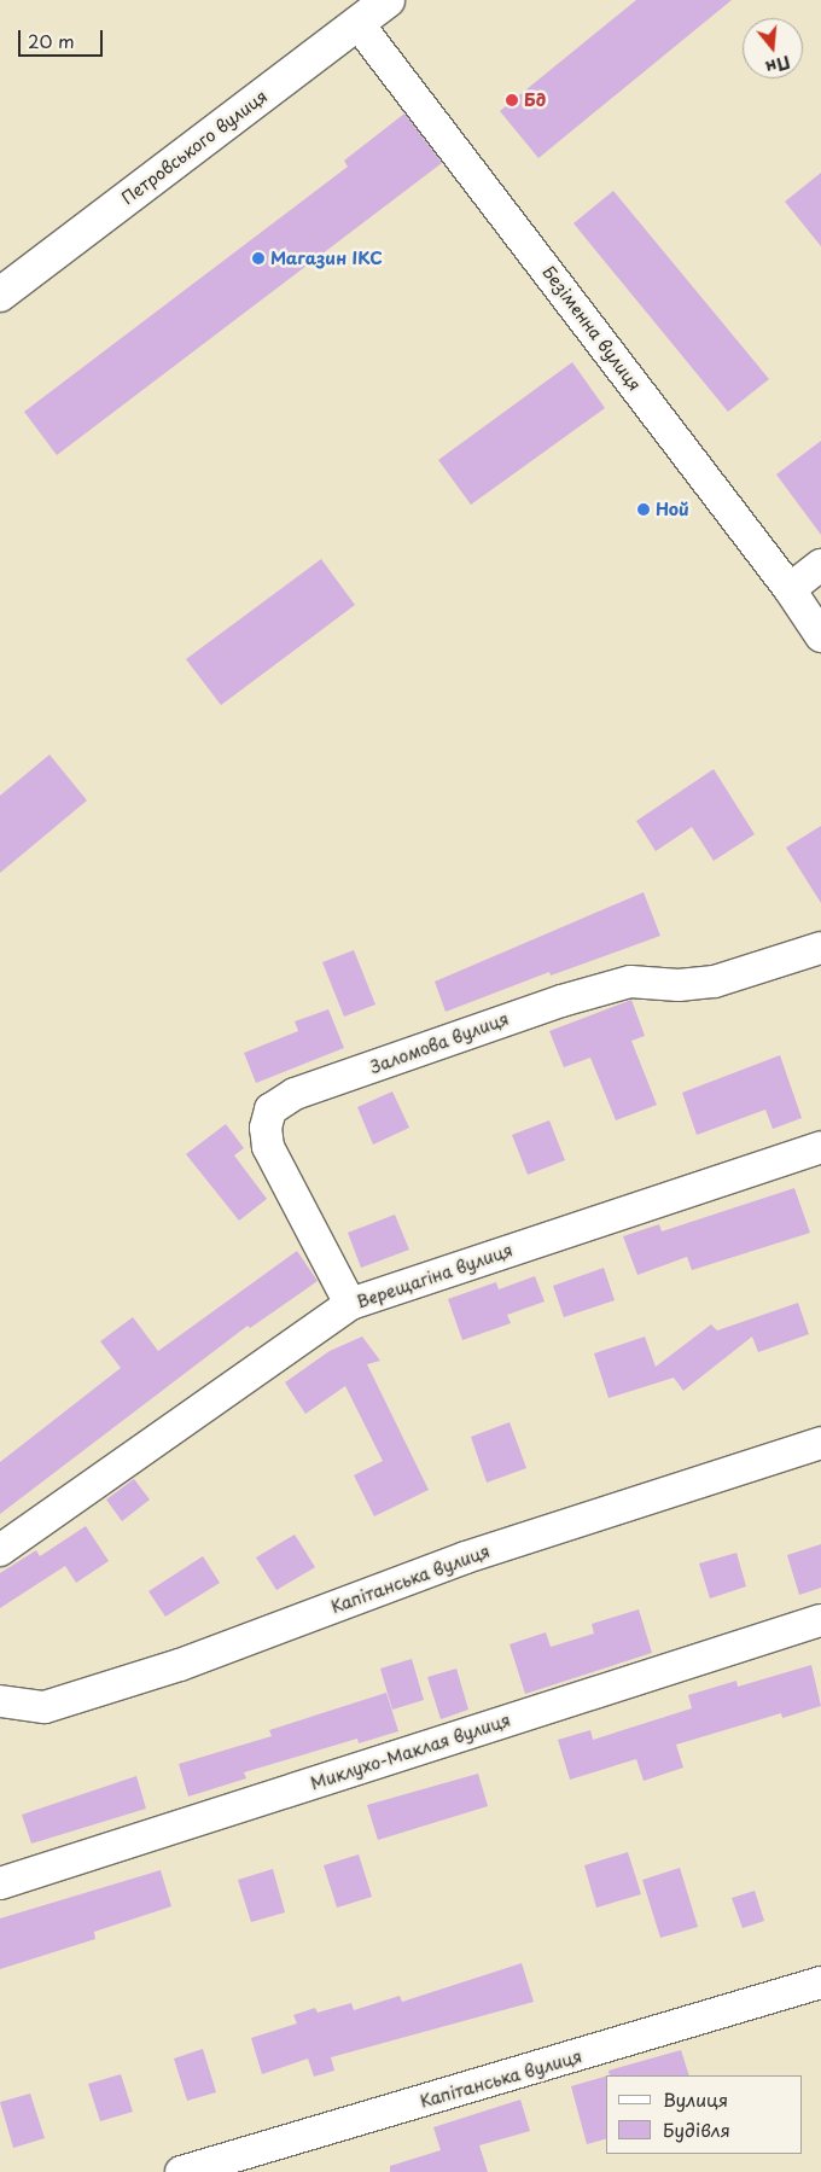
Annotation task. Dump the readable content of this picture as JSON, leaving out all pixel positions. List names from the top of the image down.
{
  "streets": {
    "main road": ["Петровського вулиця"],
    "street": [
      "Безіменна вулиця",
      "Заломова вулиця",
      "Верещагіна вулиця",
      "Капітанська вулиця",
      "Миклухо-Маклая вулиця"
    ]
  },
  "crossings": [
    ["Петровського вулиця", "Безіменна вулиця"],
    ["Заломова вулиця", "Верещагіна вулиця"]
  ],
  "places": ["Бд", "Магазин ІКС", "Ной"],
  "legend": ["Вулиця", "Будівля"],
  "scale_bar": "20 m",
  "north": "bottom"
}
